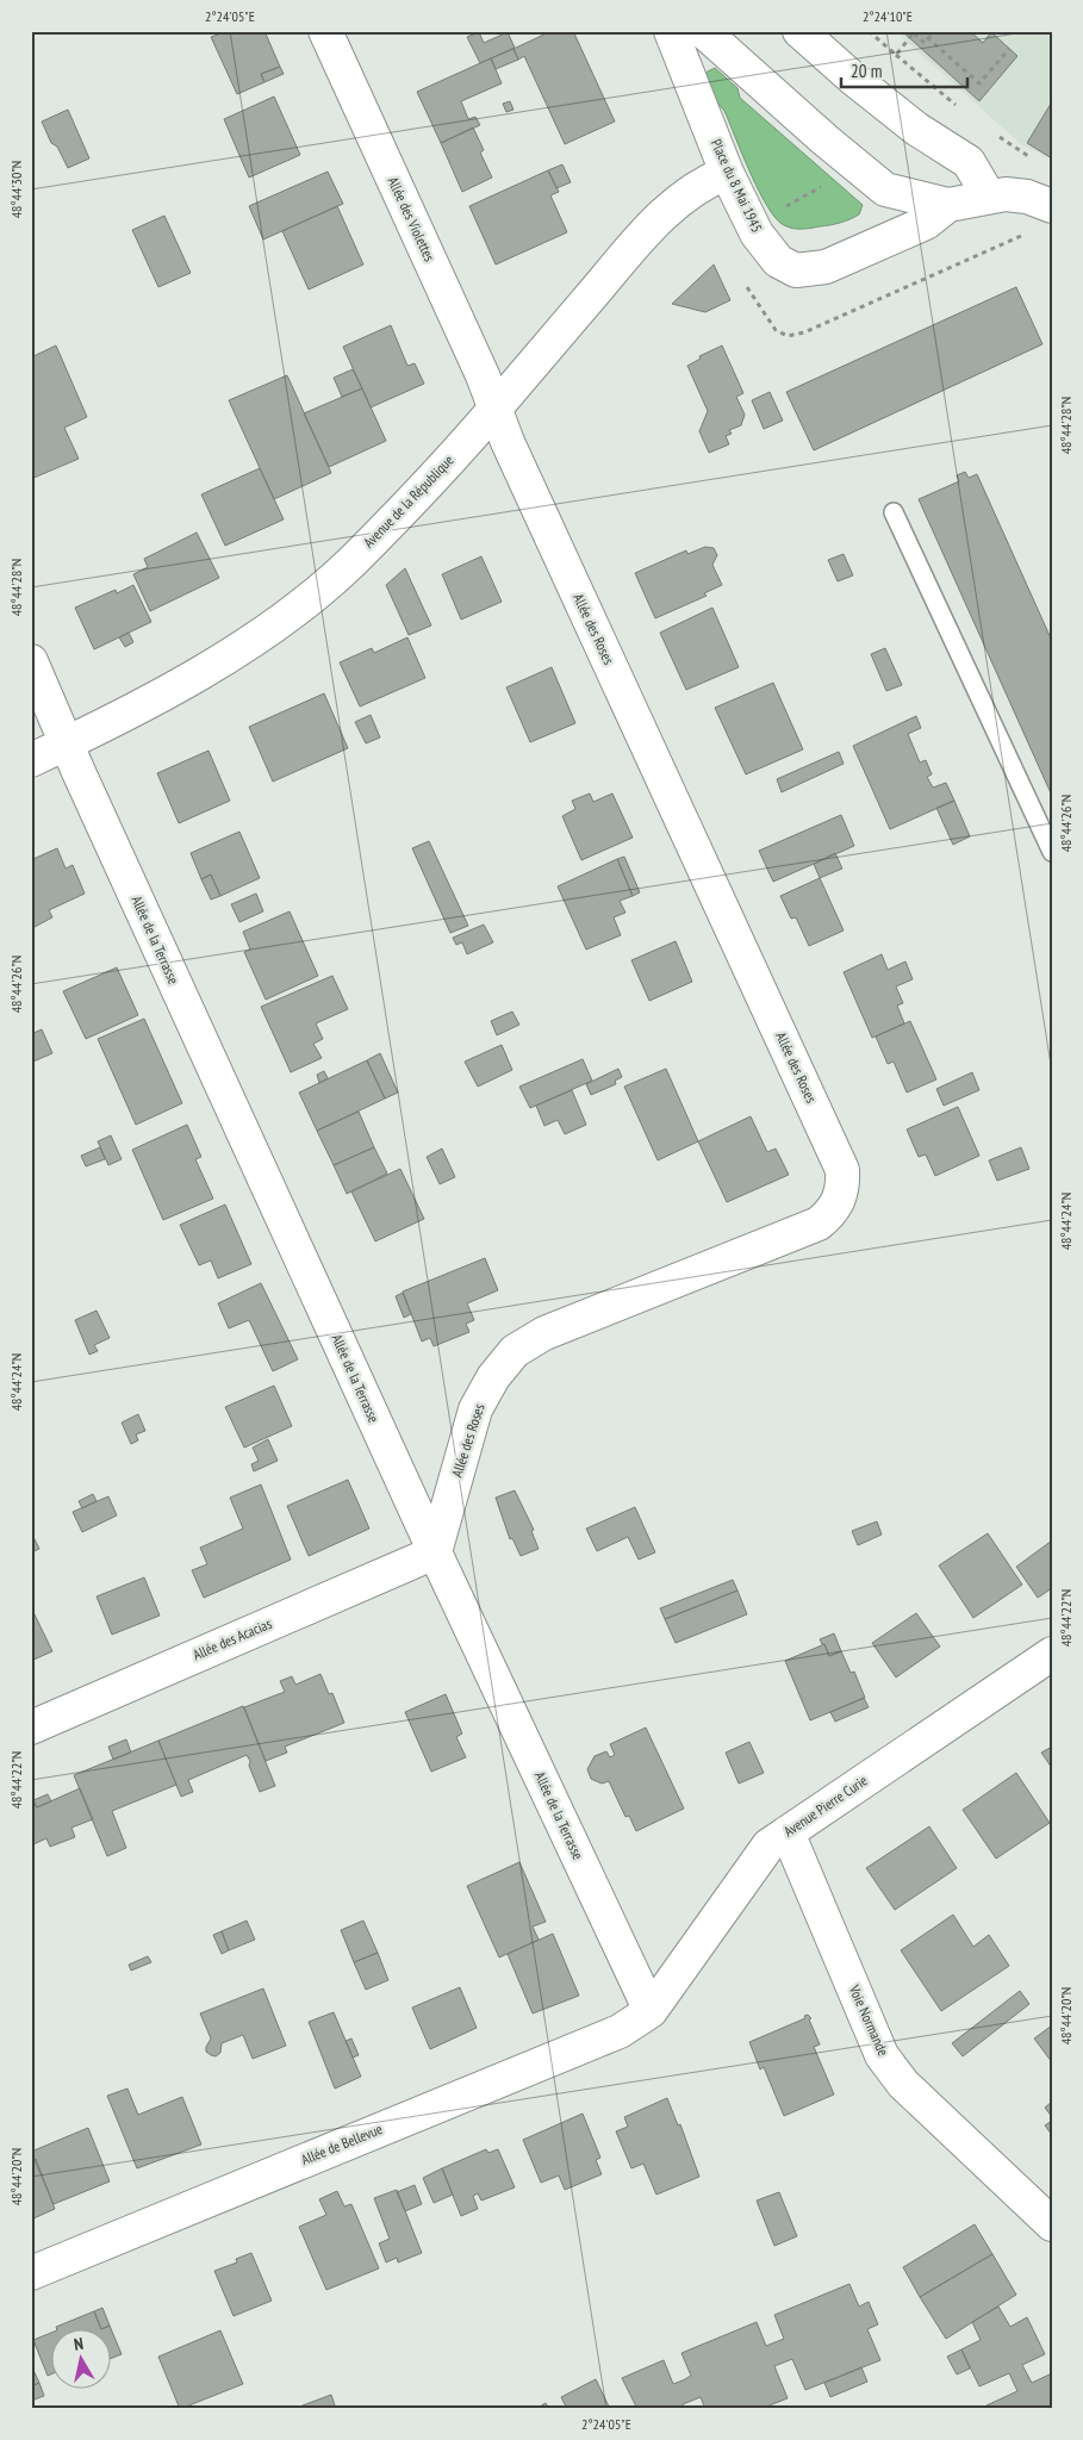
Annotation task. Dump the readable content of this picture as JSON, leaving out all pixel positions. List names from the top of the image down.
{
  "streets": {
    "street": [
      "Place du 8 Mai 1945",
      "Allée des Violettes",
      "Avenue de la République",
      "Allée des Roses",
      "Allée de la Terrasse",
      "Allée des Acacias",
      "Avenue Pierre Curie",
      "Voie Normande",
      "Allée de Bellevue"
    ]
  },
  "crossings": [
    ["Place du 8 Mai 1945", "Avenue de la République"],
    ["Allée des Violettes", "Avenue de la République"],
    ["Allée des Violettes", "Allée des Roses"],
    ["Avenue de la République", "Allée des Roses"],
    ["Avenue de la République", "Allée de la Terrasse"],
    ["Allée des Roses", "Allée de la Terrasse"],
    ["Allée des Roses", "Allée des Acacias"],
    ["Allée de la Terrasse", "Allée des Acacias"],
    ["Allée de la Terrasse", "Avenue Pierre Curie"],
    ["Allée de la Terrasse", "Allée de Bellevue"],
    ["Avenue Pierre Curie", "Voie Normande"],
    ["Avenue Pierre Curie", "Allée de Bellevue"]
  ],
  "scale_bar": "20 m",
  "north": "top",
  "coordinates": [
    "2°24'05\"E",
    "2°24'10\"E",
    "48°44'30\"N",
    "48°44'28\"N",
    "48°44'26\"N",
    "48°44'24\"N",
    "48°44'22\"N",
    "48°44'20\"N"
  ]
}
